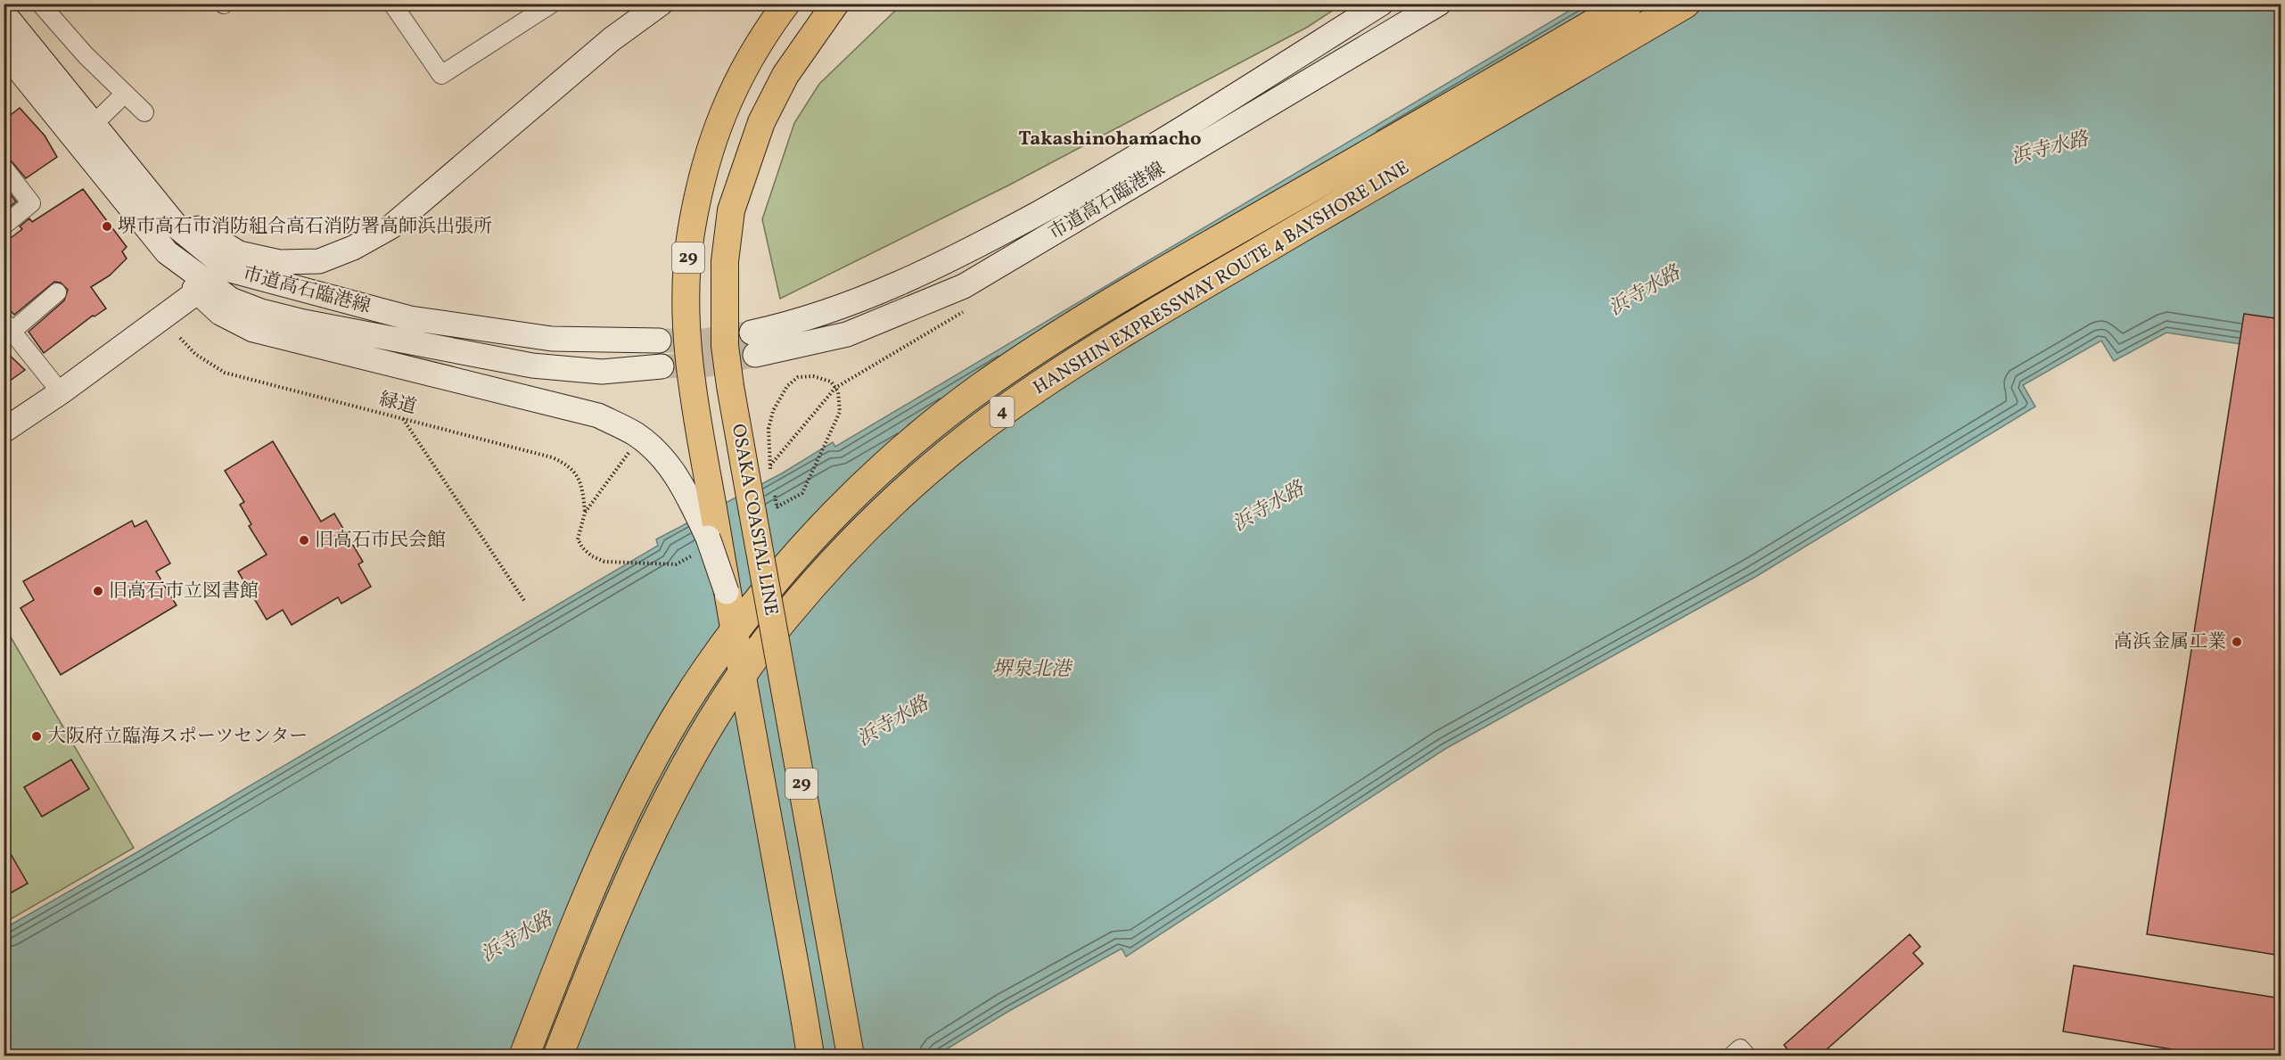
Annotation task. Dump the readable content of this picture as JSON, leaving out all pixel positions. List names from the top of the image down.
{
  "streets": {
    "highway": ["HANSHIN EXPRESSWAY ROUTE 4 BAYSHORE LINE", "4"],
    "main road": ["29", "OSAKA COASTAL LINE"],
    "street": ["市道高石臨港線"],
    "path": ["緑道"]
  },
  "districts": ["Takashinohamacho"],
  "water": ["浜寺水路", "堺泉北港"],
  "places": [
    "堺市高石市消防組合高石消防署高師浜出張所",
    "旧高石市民会館",
    "旧高石市立図書館",
    "高浜金属工業",
    "大阪府立臨海スポーツセンター"
  ]
}
